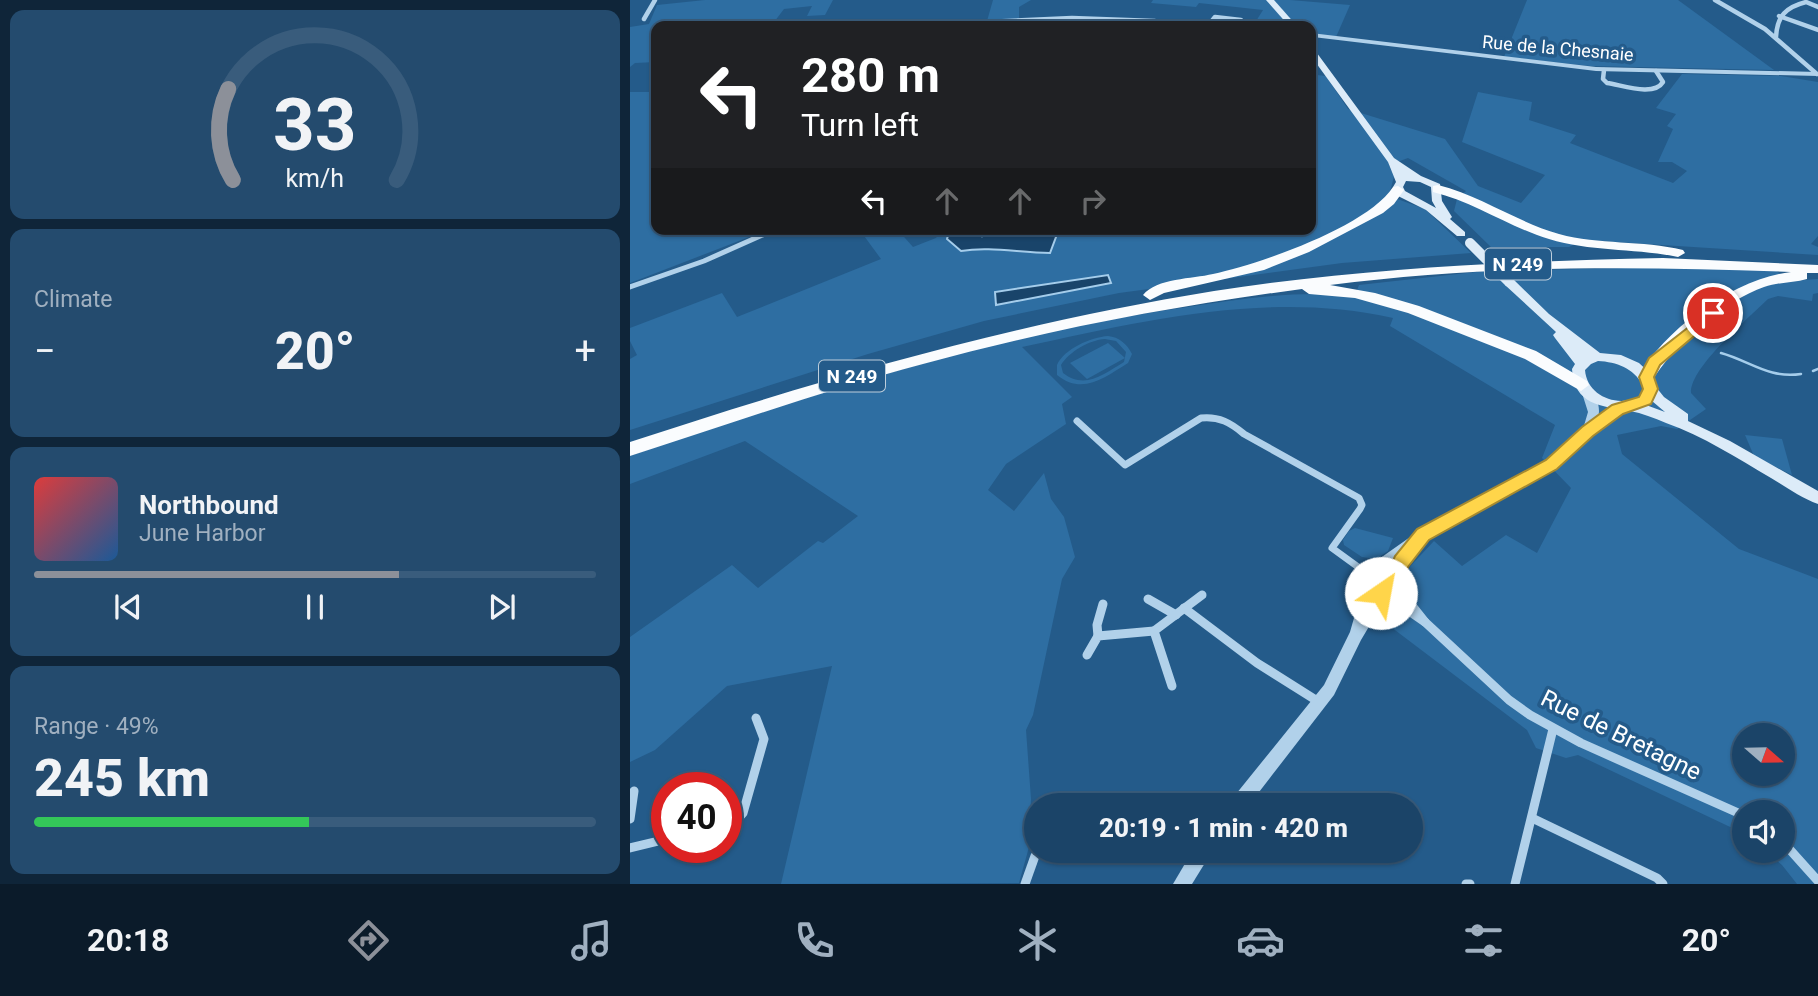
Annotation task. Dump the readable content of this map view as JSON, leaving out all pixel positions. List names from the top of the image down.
{
  "streets": {
    "highway": ["N 249"],
    "street": ["Rue de la Chesnaie", "Rue de Bretagne"]
  },
  "north": "right",
  "page": {
    "turn": ["280 m", "Turn left"],
    "tile": [
      "Climate",
      ["Range · 49%", "245 km"]
    ],
    "heat": ["−", "20°", "+"],
    "song": ["Northbound", "June Harbor"],
    "limit": "40",
    "trip": "20:19 · 1 min · 420 m",
    "tabs": ["20:18", "20°"],
    "gauge": ["33", "km/h"]
  }
}
